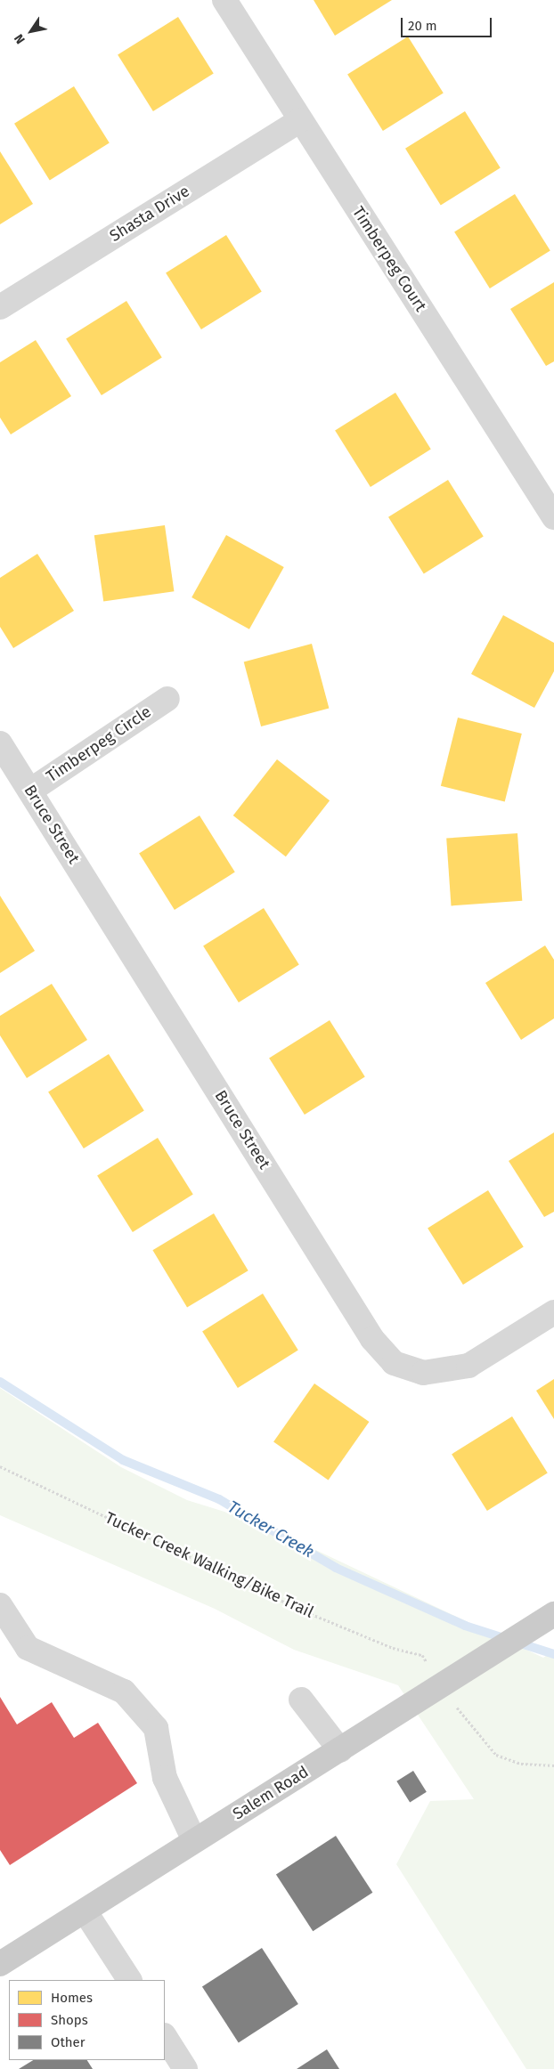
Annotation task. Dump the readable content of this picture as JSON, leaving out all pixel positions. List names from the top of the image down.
{
  "streets": {
    "main road": ["Salem Road"],
    "street": [
      "Shasta Drive",
      "Timberpeg Court",
      "Timberpeg Circle",
      "Bruce Street"
    ],
    "path": ["Tucker Creek Walking/Bike Trail"]
  },
  "crossings": [
    ["Shasta Drive", "Timberpeg Court"],
    ["Timberpeg Circle", "Bruce Street"]
  ],
  "water": ["Tucker Creek"],
  "legend": ["Homes", "Shops", "Other"],
  "scale_bar": "20 m",
  "north": "bottom left"
}
